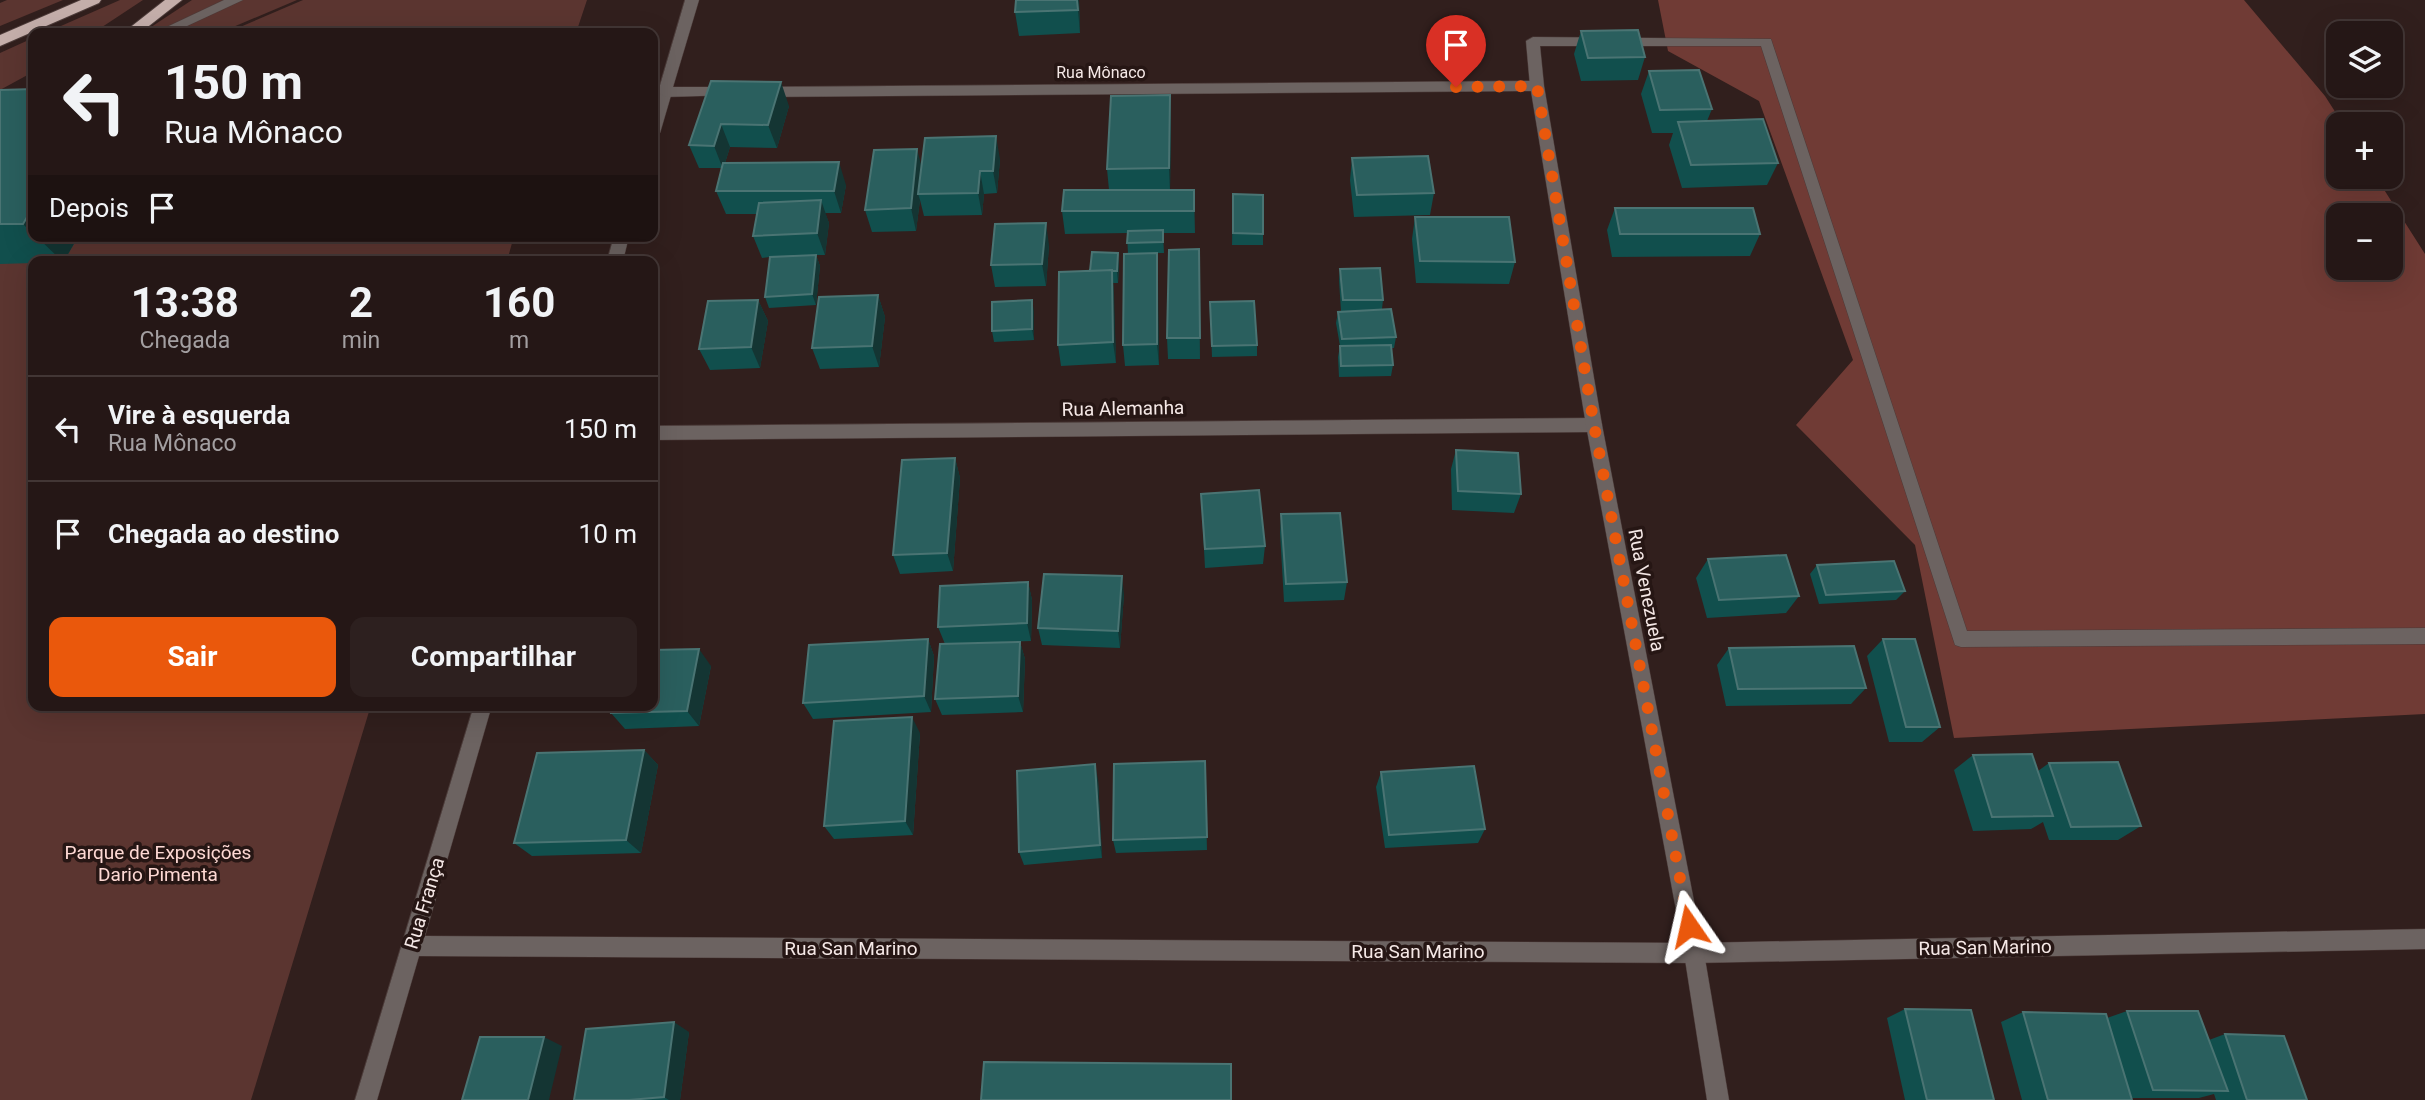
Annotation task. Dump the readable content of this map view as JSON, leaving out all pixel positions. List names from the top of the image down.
{
  "streets": {
    "street": [
      "Rua Mônaco",
      "Rua Alemanha",
      "Rua Venezuela",
      "Rua França",
      "Rua San Marino"
    ]
  },
  "crossings": [
    ["Rua Mônaco", "Rua Venezuela"],
    ["Rua Alemanha", "Rua Venezuela"],
    ["Rua Venezuela", "Rua San Marino"],
    ["Rua França", "Rua San Marino"]
  ],
  "parks": ["Parque de Exposições Dario Pimenta"],
  "page": {
    "map_buttons": ["+", "−"],
    "turn": ["150 m", "Rua Mônaco"],
    "then": "Depois",
    "eta": [
      "13:38",
      "Chegada",
      "2",
      "min",
      "160",
      "m"
    ],
    "list": [
      {
        "name": "Vire à esquerda",
        "note": "Rua Mônaco",
        "value": "150 m"
      },
      {
        "name": "Chegada ao destino",
        "value": "10 m"
      }
    ],
    "buttons": ["Sair", "Compartilhar"]
  }
}
